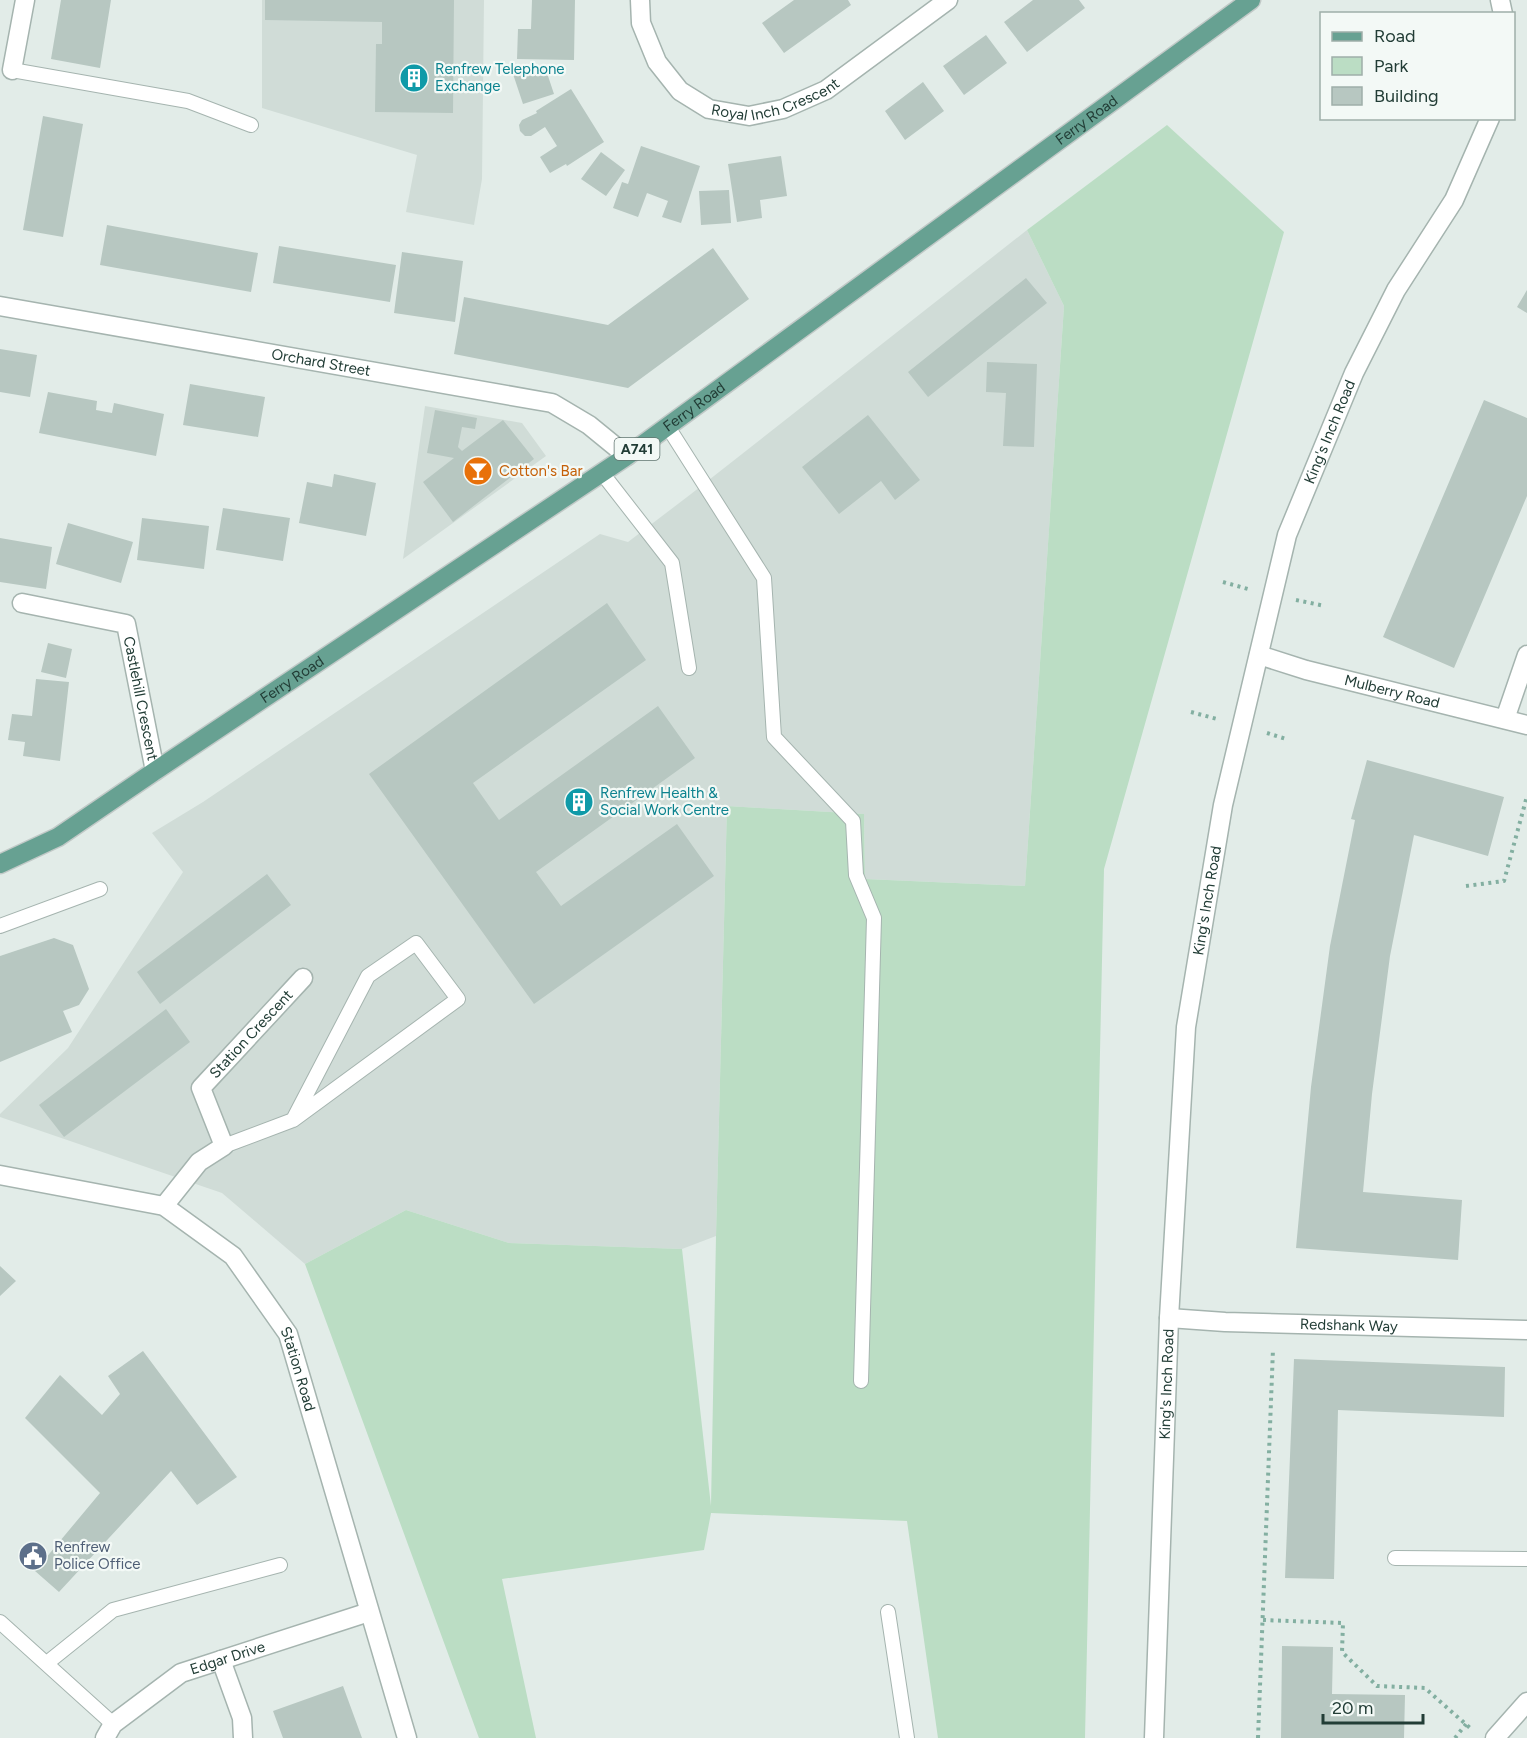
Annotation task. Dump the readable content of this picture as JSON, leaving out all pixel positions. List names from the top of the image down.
{
  "streets": {
    "main road": ["Ferry Road", "A741"],
    "street": [
      "Royal Inch Crescent",
      "Orchard Street",
      "King's Inch Road",
      "Mulberry Road",
      "Castlehill Crescent",
      "Station Crescent",
      "Redshank Way",
      "Station Road",
      "Edgar Drive"
    ]
  },
  "crossings": [
    ["Ferry Road", "Orchard Street"],
    ["Ferry Road", "Castlehill Crescent"],
    ["King's Inch Road", "Mulberry Road"],
    ["King's Inch Road", "Redshank Way"],
    ["Station Road", "Edgar Drive"]
  ],
  "places": {
    "building": ["Renfrew Telephone Exchange", "Renfrew Health & Social Work Centre"],
    "bar": ["Cotton's Bar"],
    "public building": ["Renfrew Police Office"]
  },
  "legend": ["Road", "Park", "Building"],
  "scale_bar": "20 m"
}
